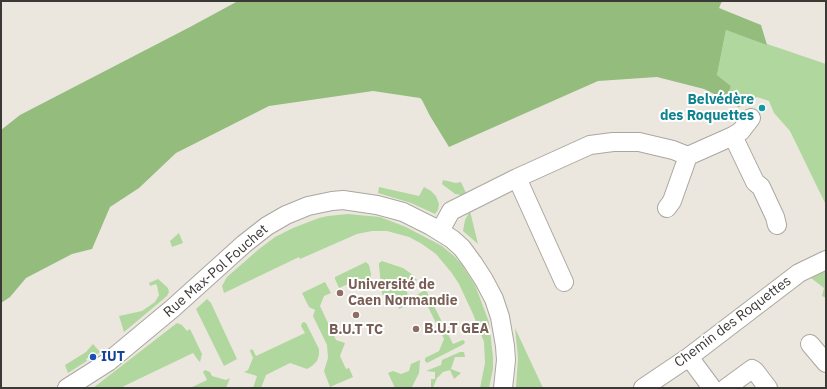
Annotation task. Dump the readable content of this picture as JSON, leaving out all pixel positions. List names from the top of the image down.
{
  "streets": {
    "street": ["Rue Max-Pol Fouchet", "Chemin des Roquettes"]
  },
  "places": [
    "Belvédère des Roquettes",
    "Université de Caen Normandie",
    "B.U.T TC",
    "B.U.T GEA",
    "IUT"
  ]
}
